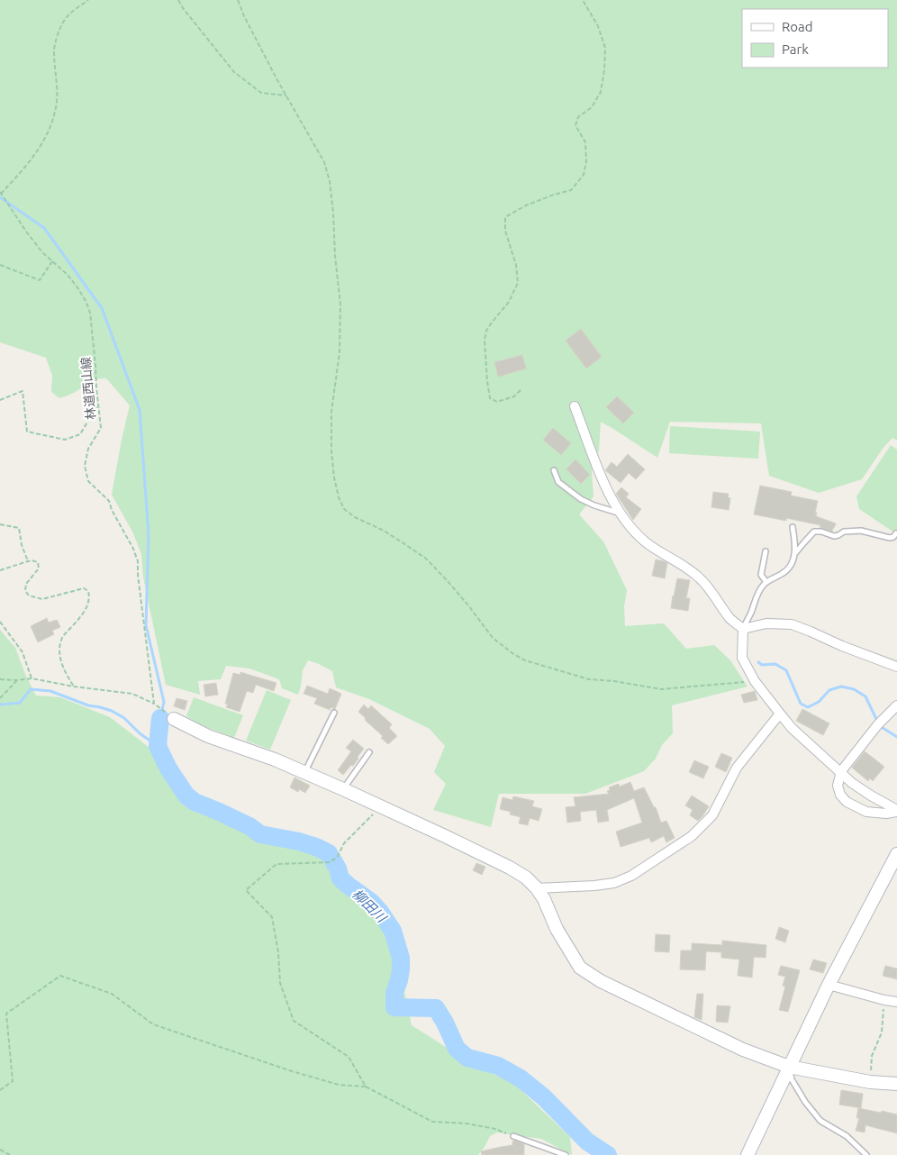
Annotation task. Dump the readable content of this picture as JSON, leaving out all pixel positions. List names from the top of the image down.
{
  "streets": {
    "path": ["林道西山線"]
  },
  "water": ["柳田川"],
  "legend": ["Road", "Park"]
}
